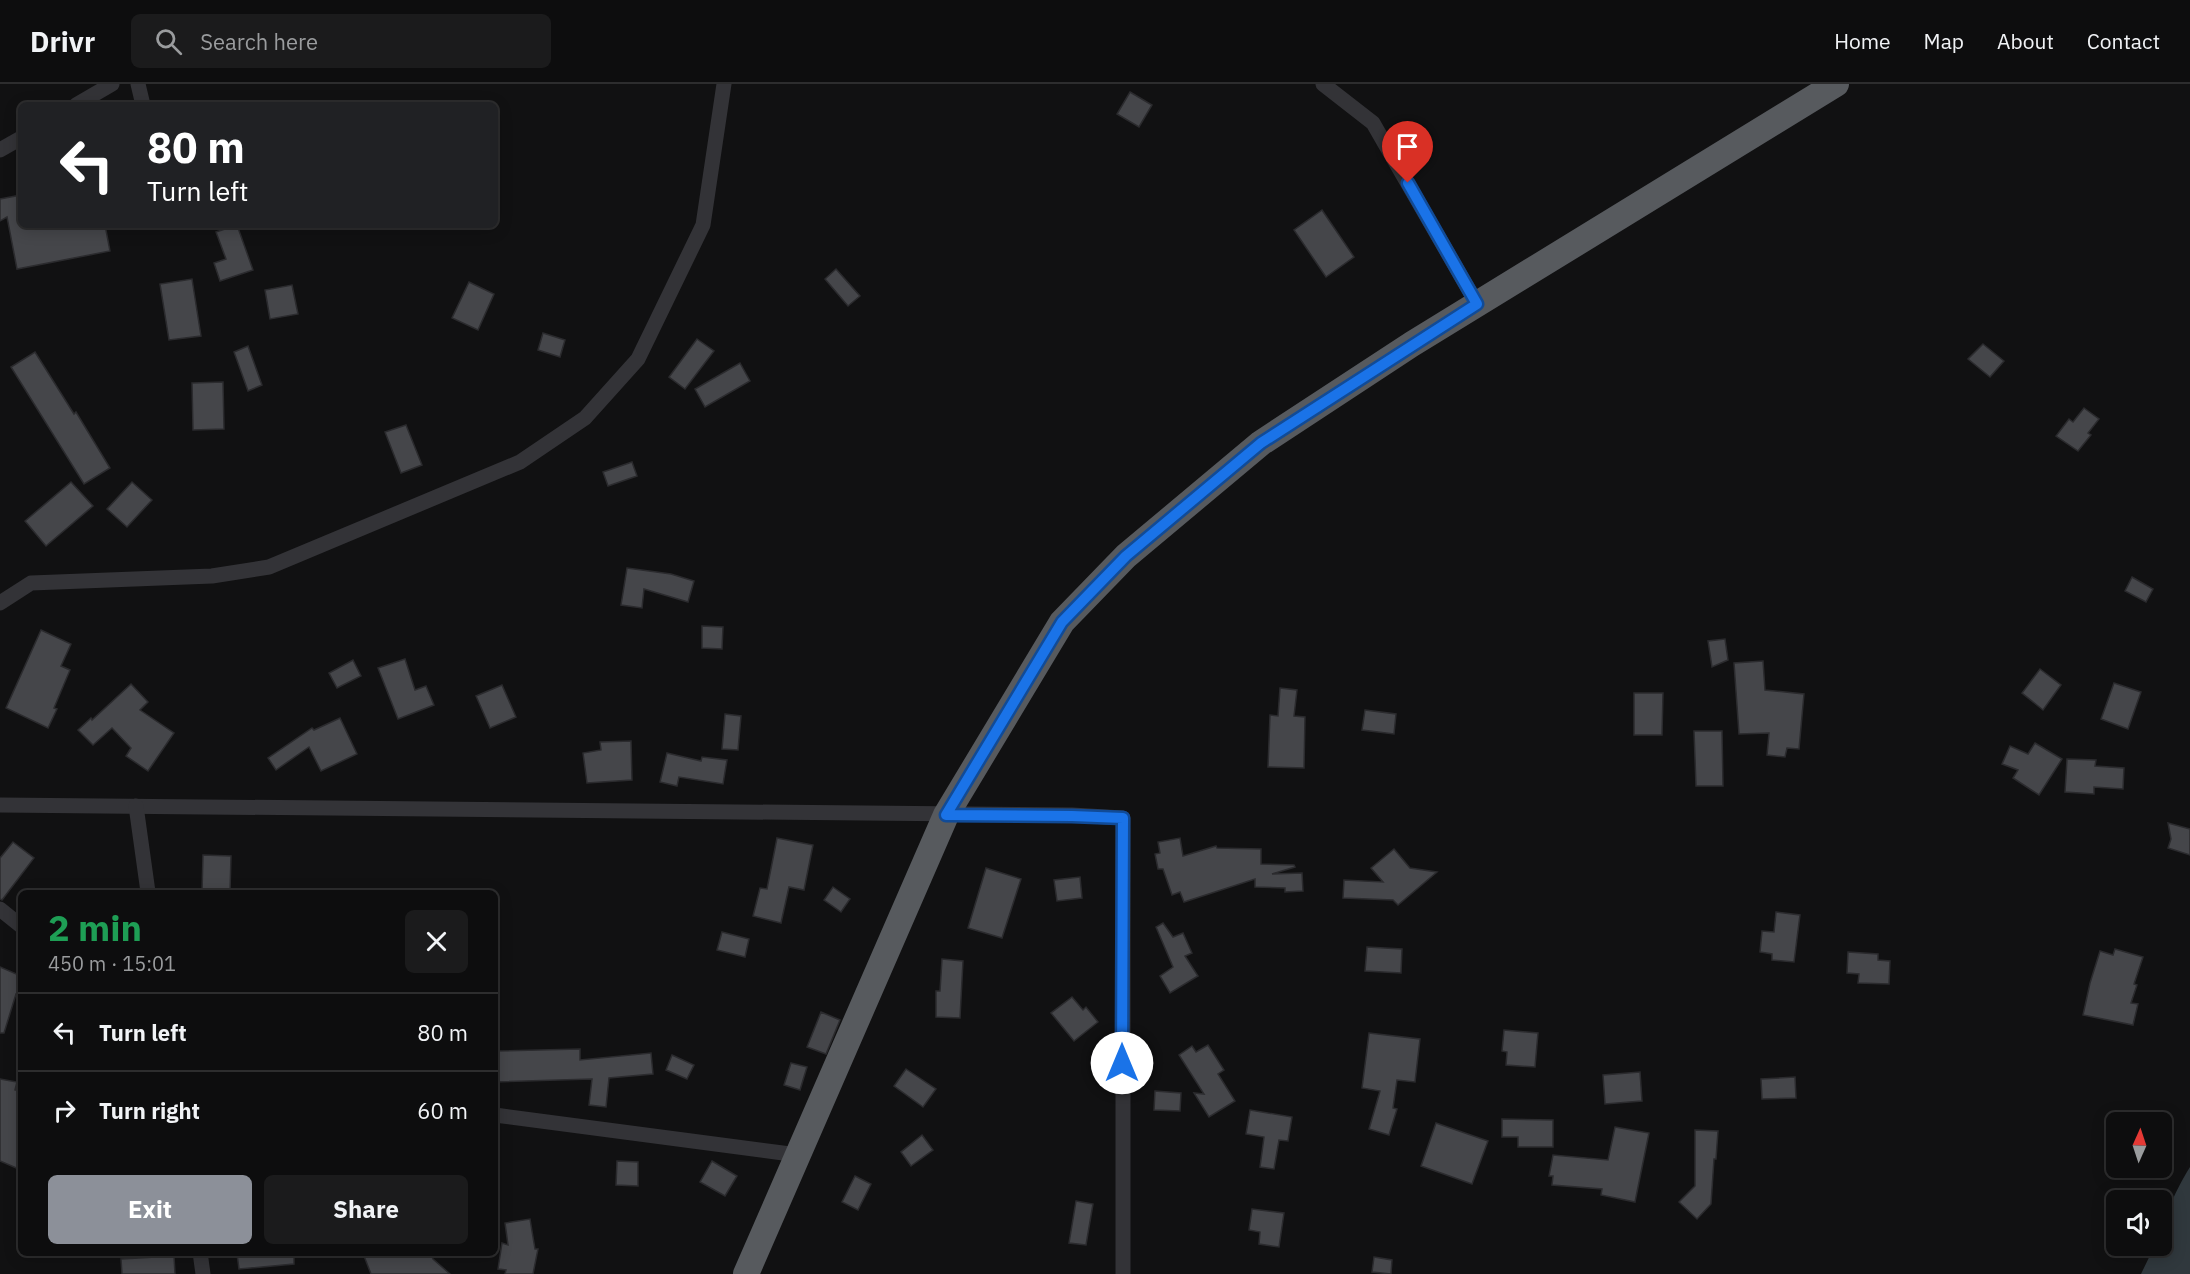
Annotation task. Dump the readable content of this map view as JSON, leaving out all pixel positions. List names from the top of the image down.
{
  "north": "top",
  "page": {
    "header": "Drivr",
    "search": "Search here",
    "nav": [
      "Home",
      "Map",
      "About",
      "Contact"
    ],
    "turn": ["80 m", "Turn left"],
    "heading": ["2 min", "450 m · 15:01"],
    "list": [
      {
        "name": "Turn left",
        "value": "80 m"
      },
      {
        "name": "Turn right",
        "value": "60 m"
      }
    ],
    "buttons": ["Exit", "Share"]
  }
}
